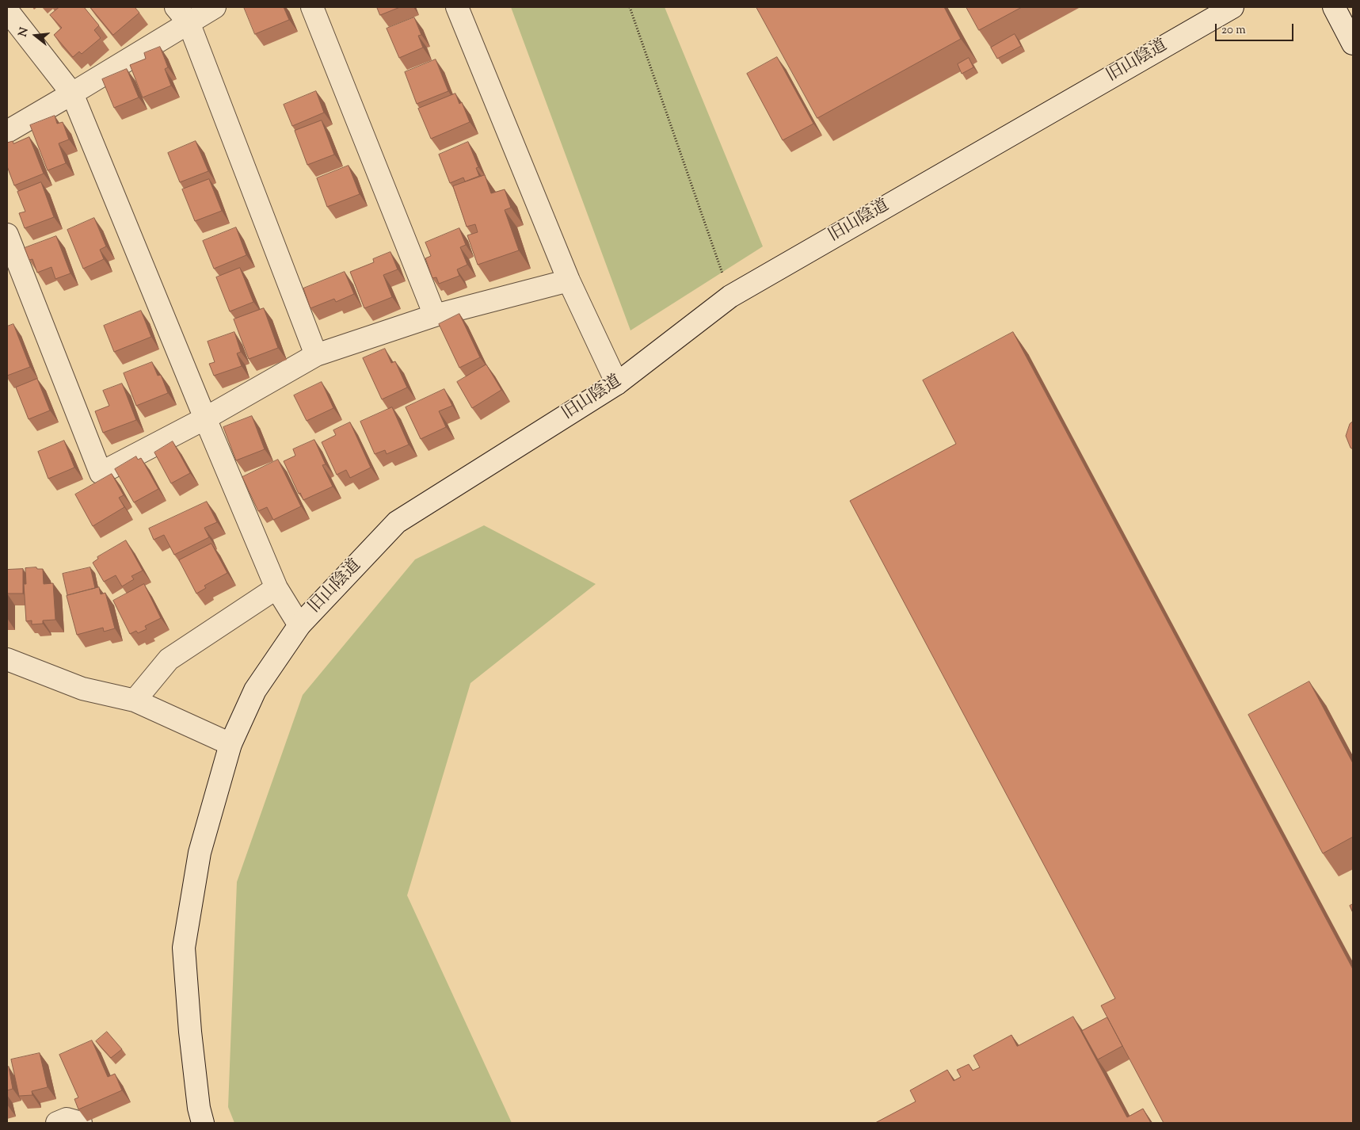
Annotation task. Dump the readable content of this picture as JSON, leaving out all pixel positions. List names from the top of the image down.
{
  "streets": {
    "street": ["旧山陰道"]
  },
  "scale_bar": "20 m",
  "north": "left"
}
